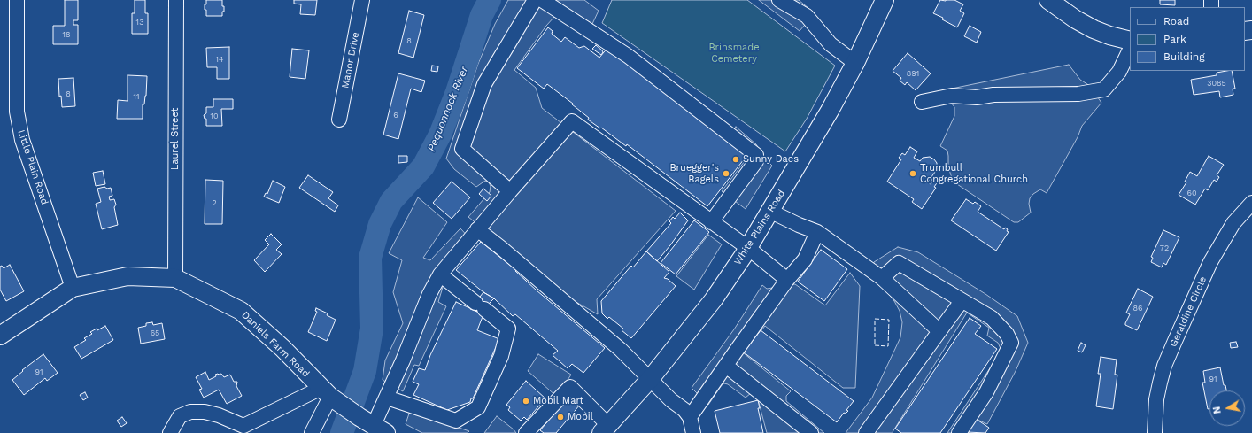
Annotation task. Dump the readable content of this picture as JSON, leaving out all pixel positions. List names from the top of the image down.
{
  "streets": {
    "main road": ["White Plains Road", "Daniels Farm Road"],
    "street": [
      "Manor Drive",
      "Laurel Street",
      "Little Plain Road",
      "Geraldine Circle"
    ]
  },
  "crossings": [
    ["Laurel Street", "Daniels Farm Road"],
    ["Little Plain Road", "Daniels Farm Road"]
  ],
  "water": ["Pequonnock River"],
  "parks": ["Brinsmade Cemetery"],
  "places": [
    "Sunny Daes",
    "Bruegger's Bagels",
    "Trumbull Congregational Church",
    "Mobil Mart",
    "Mobil"
  ],
  "house_numbers": [
    "13",
    "18",
    "8",
    "14",
    "891",
    "3085",
    "8",
    "11",
    "6",
    "10",
    "60",
    "2",
    "72",
    "86",
    "65",
    "91",
    "91"
  ],
  "legend": ["Road", "Park", "Building"],
  "north": "left"
}
